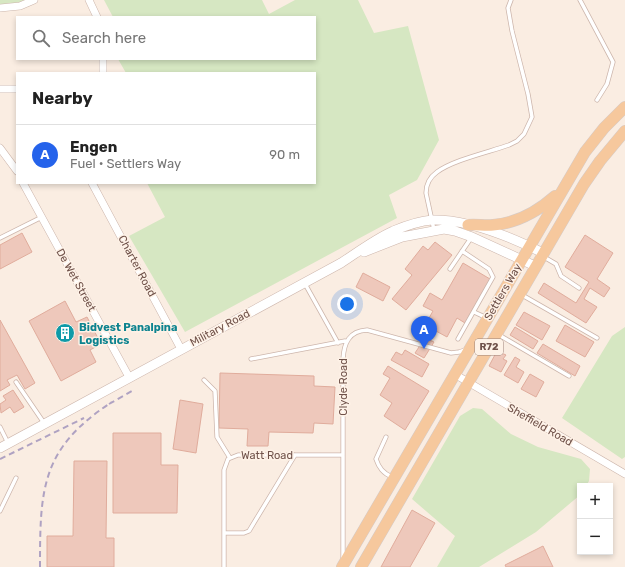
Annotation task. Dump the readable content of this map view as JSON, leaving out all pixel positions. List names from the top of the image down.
{
  "streets": {
    "main road": ["Settlers Way", "R72"],
    "street": [
      "Charter Road",
      "De Wet Street",
      "Military Road",
      "Sheffield Road"
    ],
    "lane": ["Clyde Road", "Watt Road"]
  },
  "crossings": [
    ["Charter Road", "Military Road"],
    ["De Wet Street", "Military Road"],
    ["Settlers Way", "Military Road"],
    ["Settlers Way", "Clyde Road"],
    ["Settlers Way", "Sheffield Road"],
    ["Clyde Road", "Watt Road"]
  ],
  "places": {
    "building": ["Bidvest Panalpina Logistics"]
  },
  "page": {
    "search": "Search here",
    "heading": "Nearby",
    "list": [
      {
        "mark": "A",
        "name": "Engen",
        "note": "Fuel · Settlers Way",
        "value": "90 m"
      }
    ],
    "pins": "A",
    "map_buttons": ["+", "−"]
  }
}
